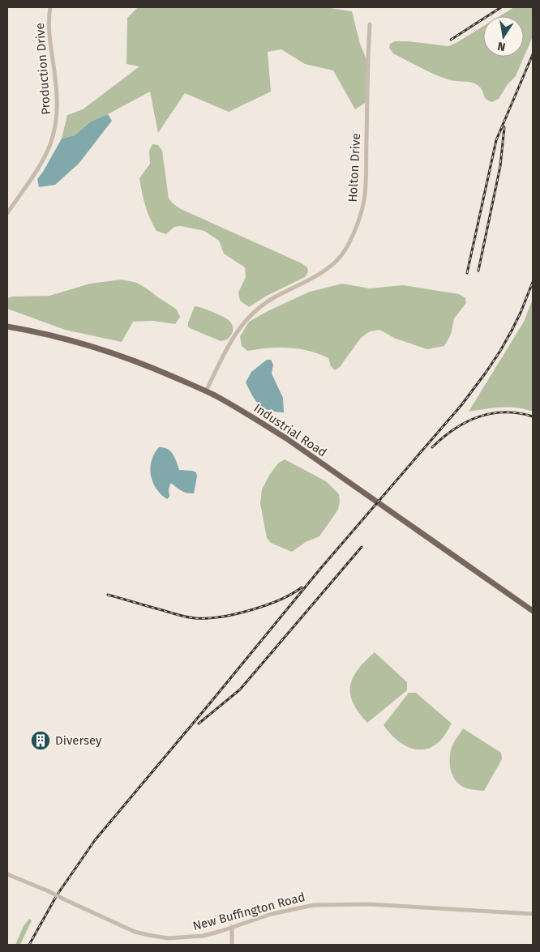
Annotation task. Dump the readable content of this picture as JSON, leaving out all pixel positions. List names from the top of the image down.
{
  "streets": {
    "main road": ["Industrial Road"],
    "street": ["Production Drive", "Holton Drive", "New Buffington Road"]
  },
  "crossings": [
    ["Holton Drive", "Industrial Road"]
  ],
  "places": {
    "building": ["Diversey"]
  },
  "north": "bottom"
}
